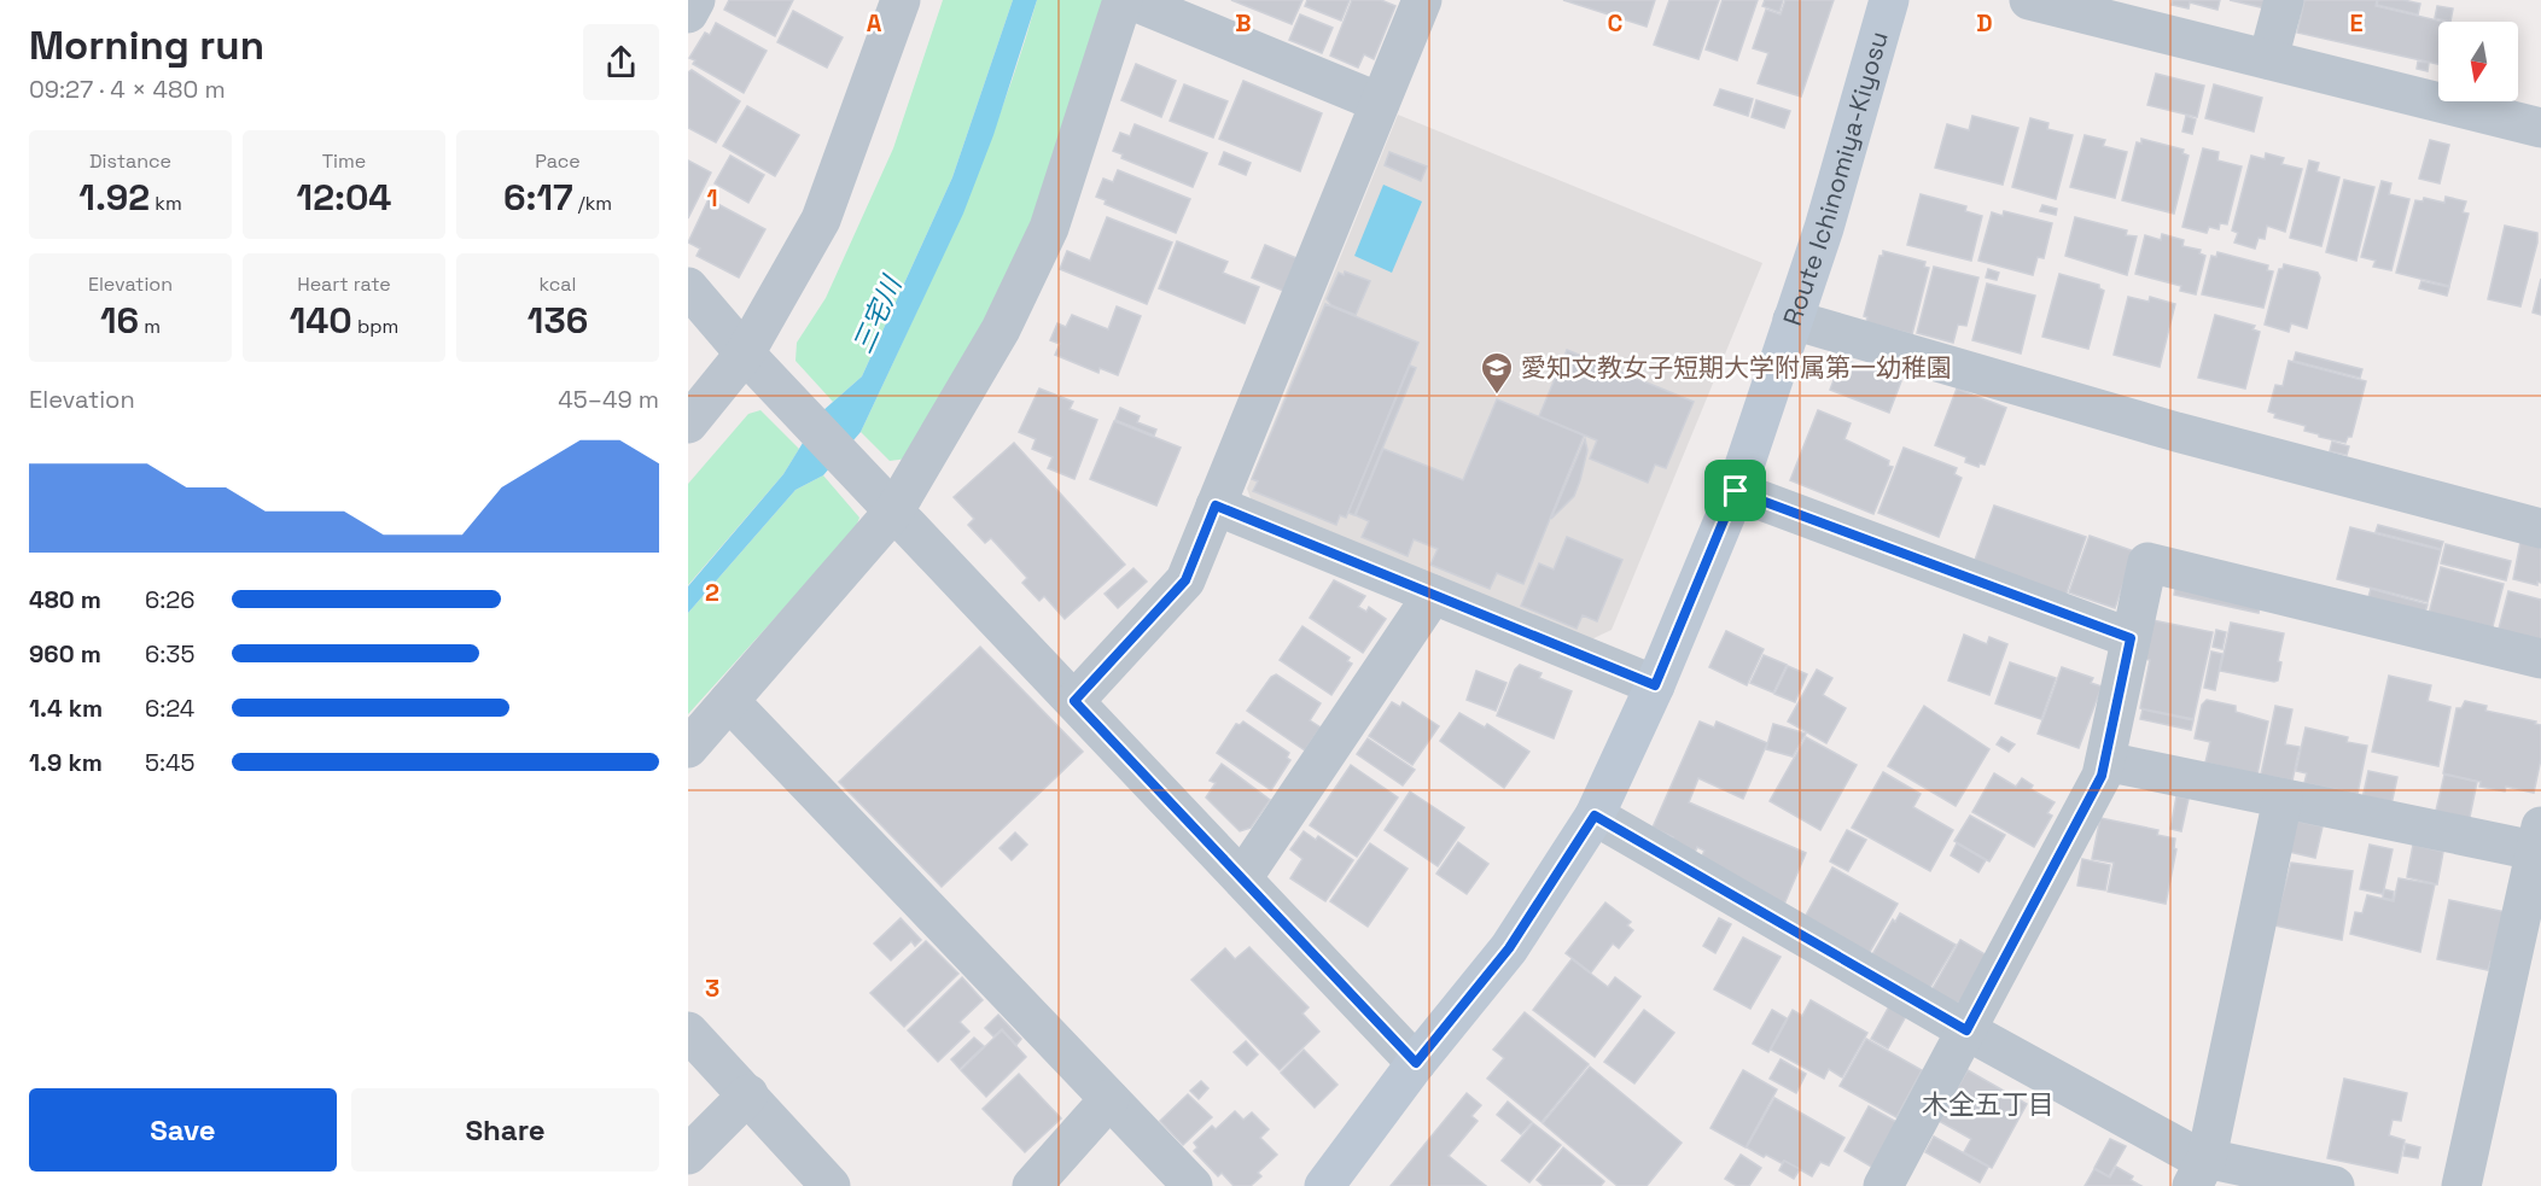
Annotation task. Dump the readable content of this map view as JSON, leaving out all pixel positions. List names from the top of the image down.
{
  "streets": {
    "main road": ["Route Ichinomiya-Kiyosu"]
  },
  "districts": ["木全五丁目"],
  "water": ["三宅川"],
  "places": {
    "school or university": ["愛知文教女子短期大学附属第一幼稚園"]
  },
  "north": "bottom",
  "page": {
    "heading": ["Morning run", "09:27 · 4 × 480 m"],
    "stats": [
      ["Distance", "1.92 km"],
      ["Time", "12:04"],
      ["Pace", "6:17 /km"],
      ["Elevation", "16 m"],
      ["Heart rate", "140 bpm"],
      ["kcal", "136"]
    ],
    "chart": ["Elevation", "45–49 m"],
    "list": [
      {
        "name": "480 m",
        "note": "6:26"
      },
      {
        "name": "960 m",
        "note": "6:35"
      },
      {
        "name": "1.4 km",
        "note": "6:24"
      },
      {
        "name": "1.9 km",
        "note": "5:45"
      }
    ],
    "buttons": ["Save", "Share"]
  },
  "grid": {
    "columns": [
      "A",
      "B",
      "C",
      "D",
      "E"
    ],
    "rows": ["1", "2", "3"]
  }
}
